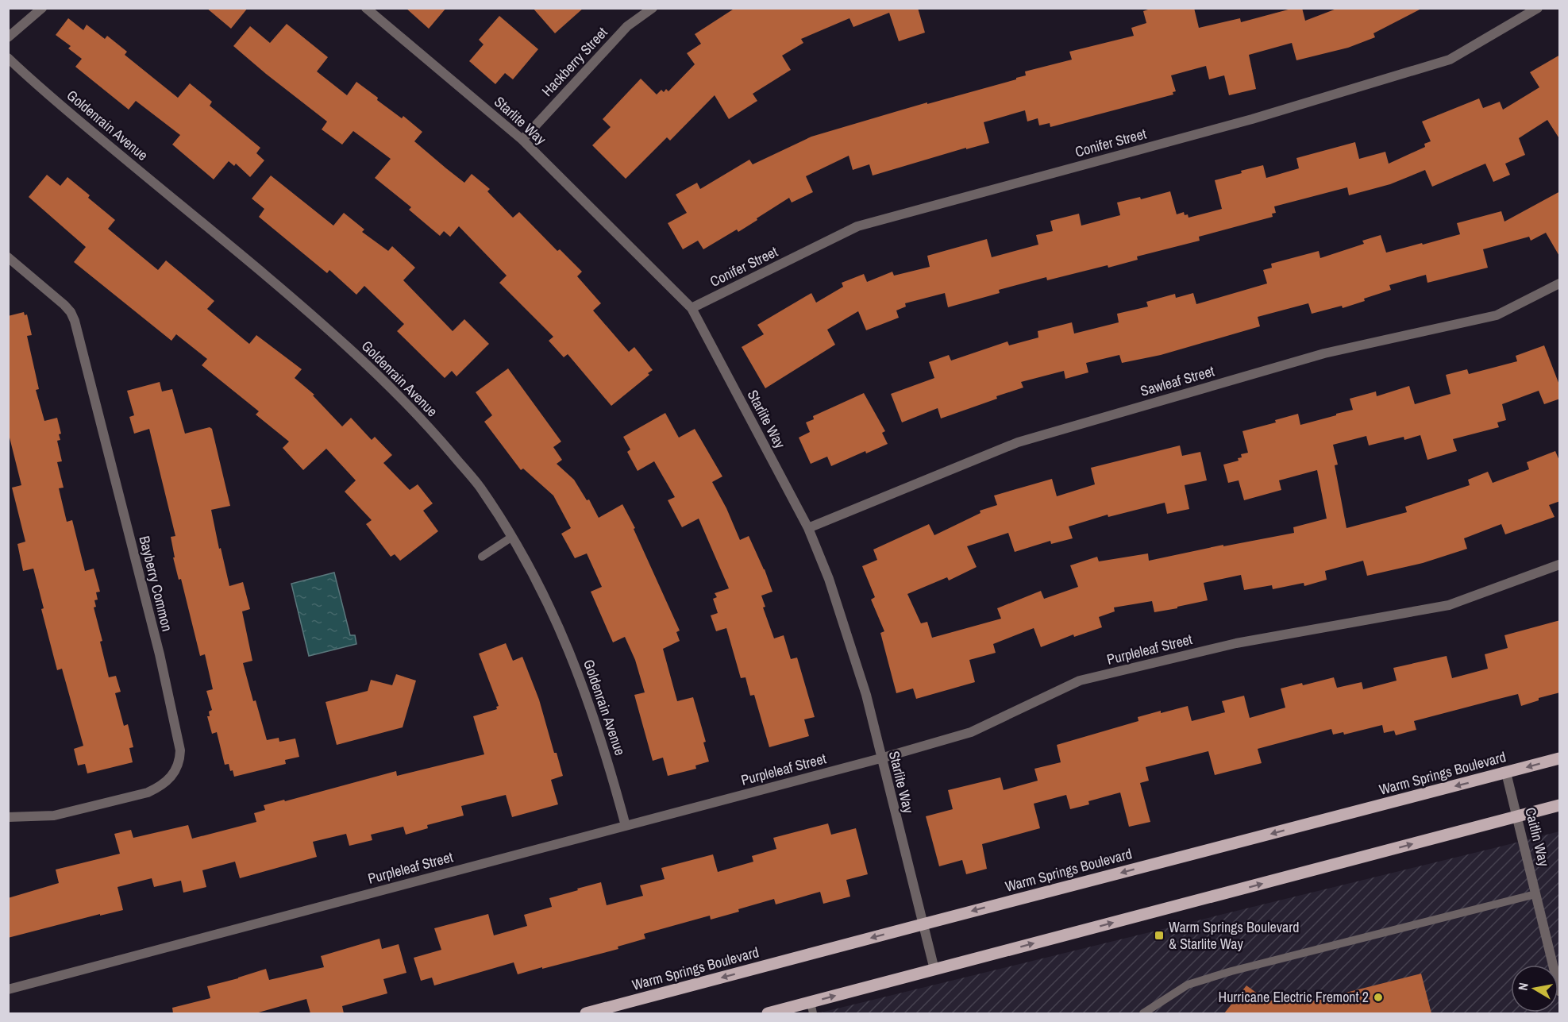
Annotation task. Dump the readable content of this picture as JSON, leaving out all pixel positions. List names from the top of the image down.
{
  "streets": {
    "main road": ["Warm Springs Boulevard"],
    "street": [
      "Hackberry Street",
      "Starlite Way",
      "Goldenrain Avenue",
      "Conifer Street",
      "Sawleaf Street",
      "Bayberry Common",
      "Purpleleaf Street",
      "Caitlin Way"
    ]
  },
  "crossings": [
    ["Hackberry Street", "Starlite Way"],
    ["Starlite Way", "Conifer Street"],
    ["Starlite Way", "Sawleaf Street"],
    ["Starlite Way", "Purpleleaf Street"],
    ["Starlite Way", "Warm Springs Boulevard"],
    ["Goldenrain Avenue", "Purpleleaf Street"],
    ["Warm Springs Boulevard", "Caitlin Way"]
  ],
  "places": {
    "transit": ["Warm Springs Boulevard & Starlite Way"],
    "other": ["Hurricane Electric Fremont 2"]
  },
  "north": "left"
}
